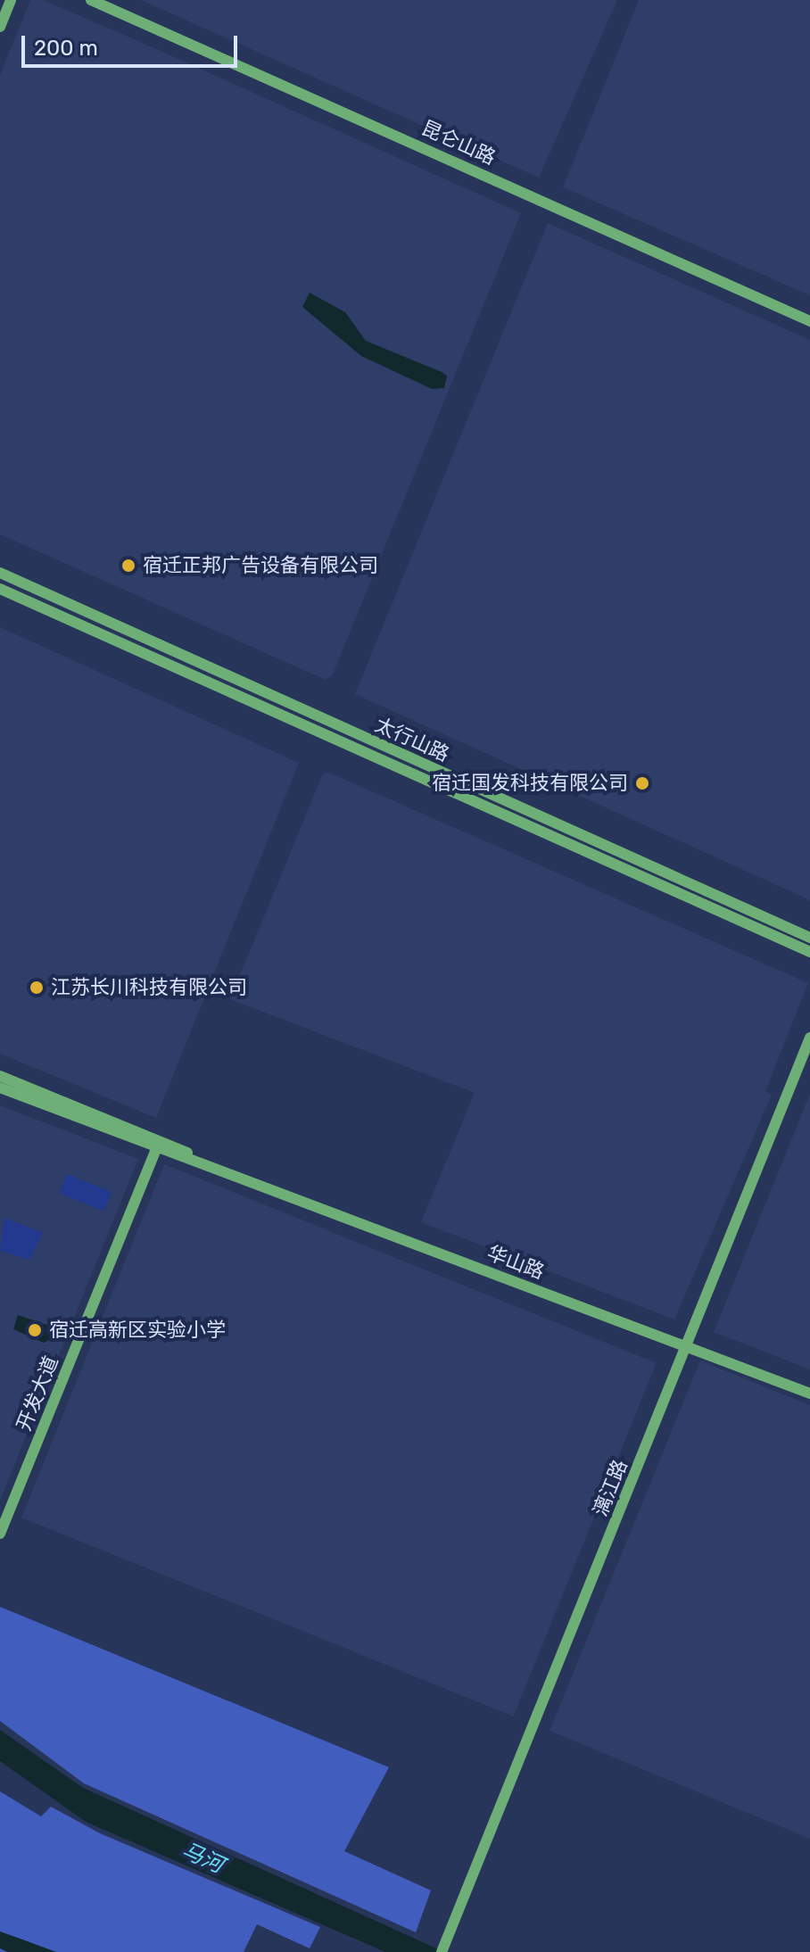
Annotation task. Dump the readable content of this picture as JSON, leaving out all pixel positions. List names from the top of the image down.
{
  "streets": {
    "street": [
      "昆仑山路",
      "太行山路",
      "华山路",
      "开发大道",
      "漓江路"
    ]
  },
  "crossings": [
    ["华山路", "开发大道"],
    ["华山路", "漓江路"]
  ],
  "water": ["马河"],
  "places": [
    "宿迁正邦广告设备有限公司",
    "宿迁国发科技有限公司",
    "江苏长川科技有限公司",
    "宿迁高新区实验小学"
  ],
  "scale_bar": "200 m"
}
